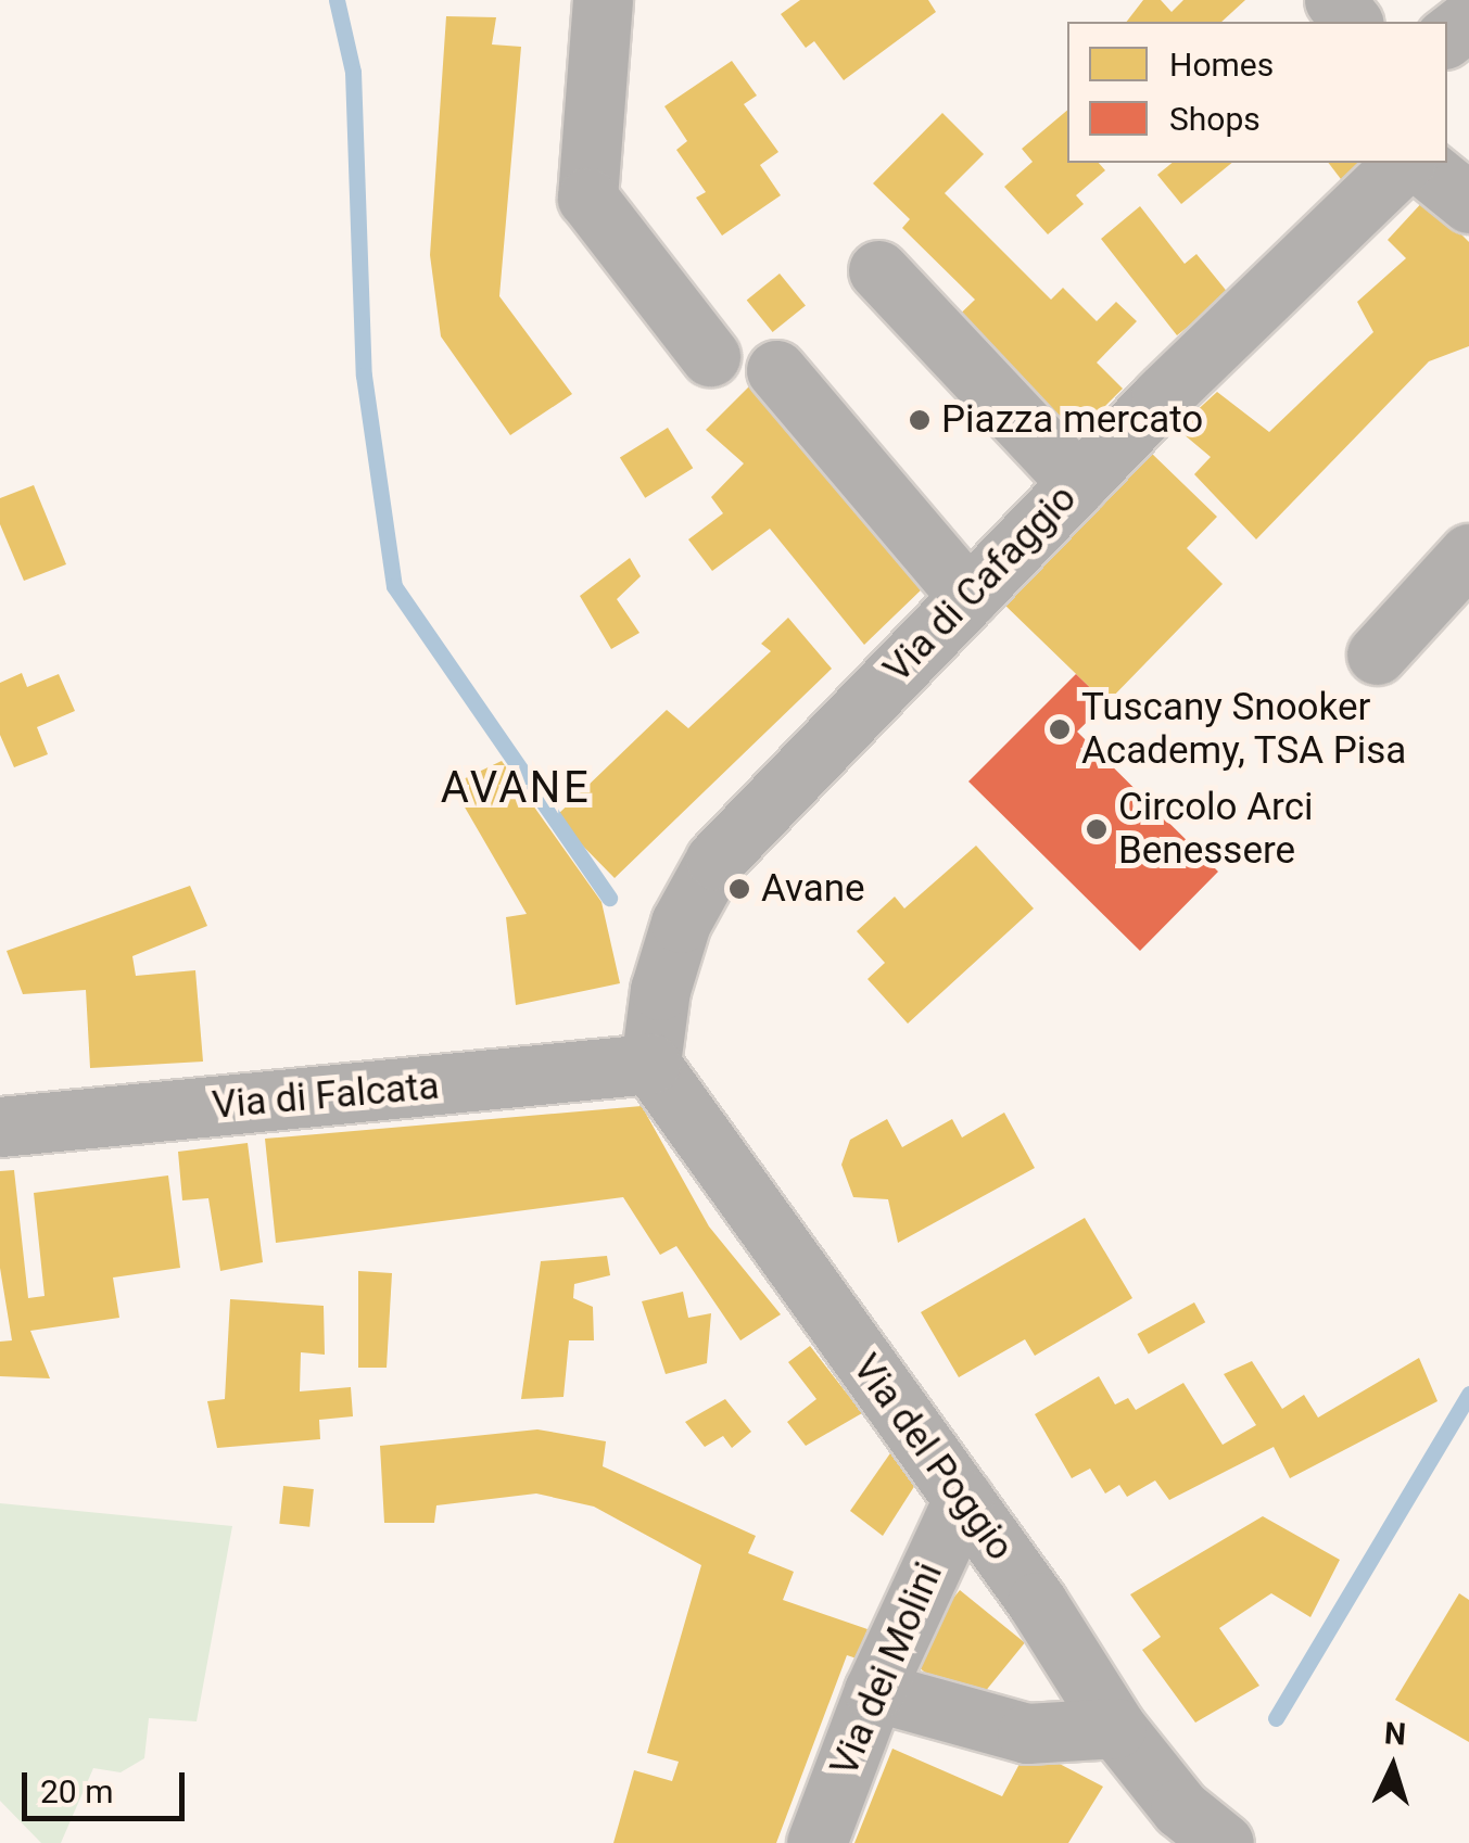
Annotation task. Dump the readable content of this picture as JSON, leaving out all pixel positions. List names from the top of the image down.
{
  "streets": {
    "street": [
      "Via di Cafaggio",
      "Via di Falcata",
      "Via del Poggio",
      "Via dei Molini"
    ]
  },
  "crossings": [
    ["Via di Cafaggio", "Via di Falcata"],
    ["Via di Cafaggio", "Via del Poggio"],
    ["Via di Falcata", "Via del Poggio"],
    ["Via del Poggio", "Via dei Molini"]
  ],
  "districts": ["AVANE"],
  "places": [
    "Piazza mercato",
    "Tuscany Snooker Academy, TSA Pisa",
    "Circolo Arci Benessere",
    "Avane"
  ],
  "legend": ["Homes", "Shops"],
  "scale_bar": "20 m",
  "north": "top"
}
